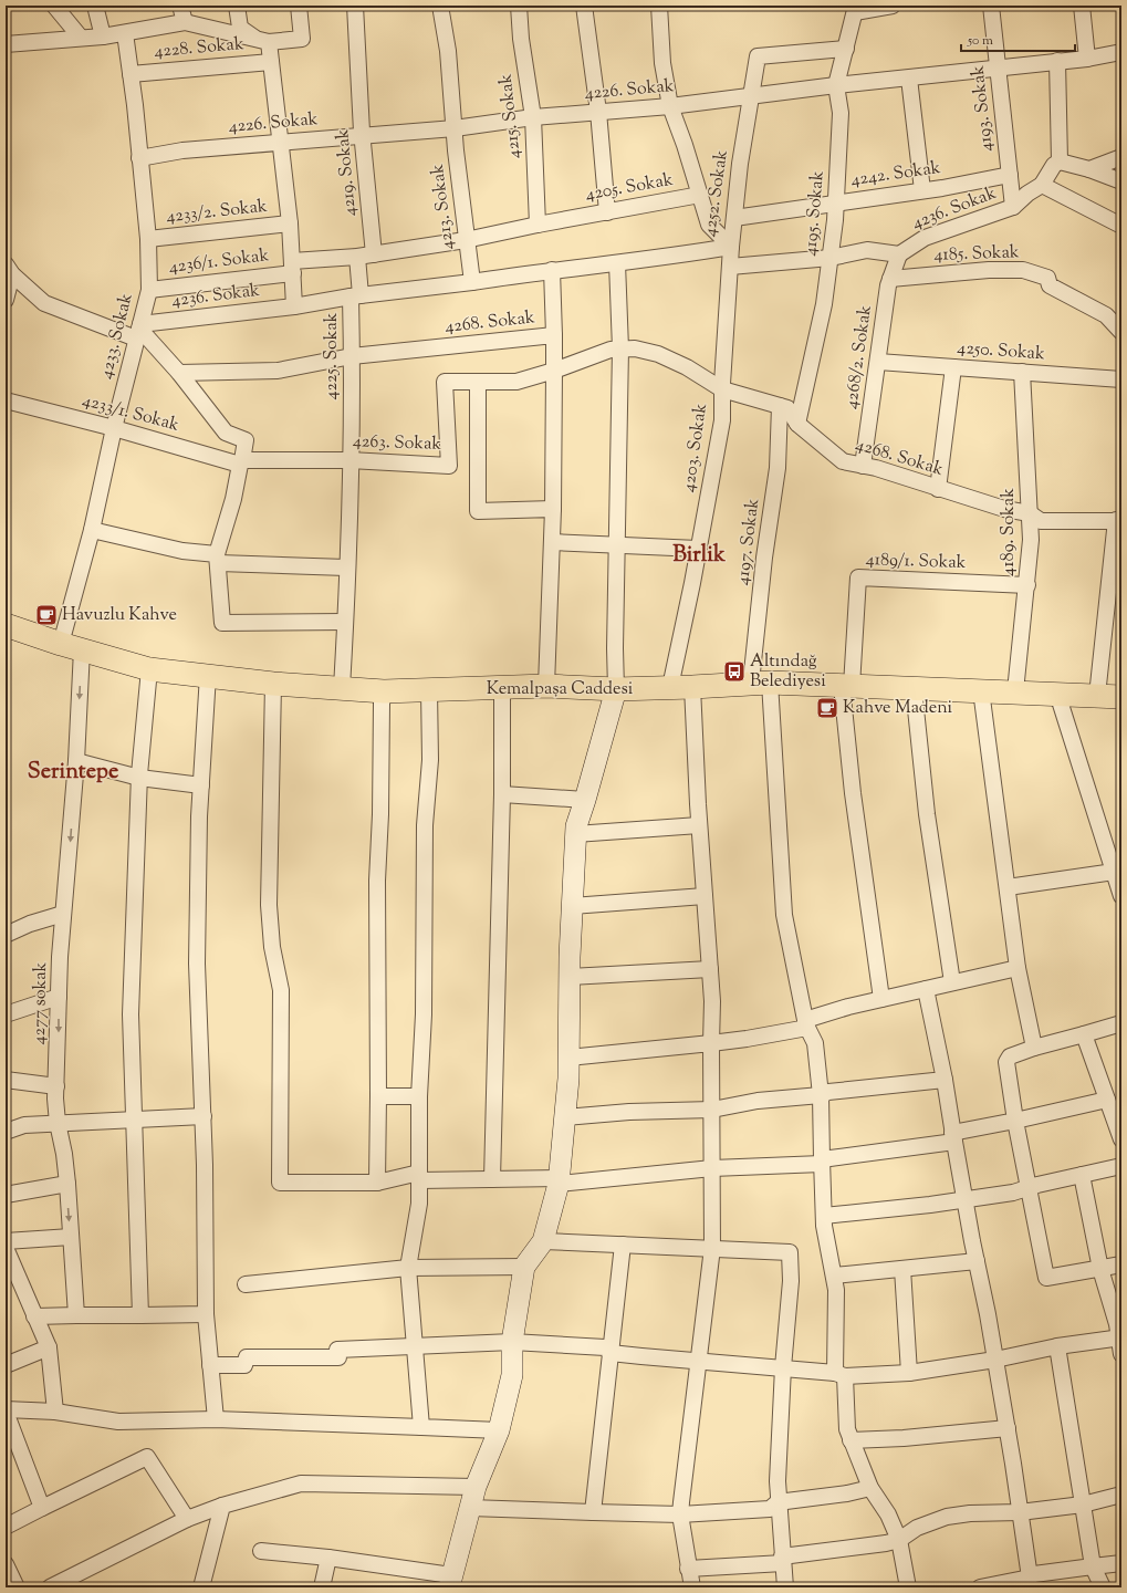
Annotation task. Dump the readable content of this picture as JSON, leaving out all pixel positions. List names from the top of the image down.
{
  "streets": {
    "main road": ["Kemalpaşa Caddesi"],
    "street": [
      "4228. Sokak",
      "4226. Sokak",
      "4193. Sokak",
      "4215. Sokak",
      "4219. Sokak",
      "4242. Sokak",
      "4205. Sokak",
      "4252. Sokak",
      "4213. Sokak",
      "4236. Sokak",
      "4233/2. Sokak",
      "4195. Sokak",
      "4185. Sokak",
      "4236/1. Sokak",
      "4268. Sokak",
      "4233. Sokak",
      "4250. Sokak",
      "4225. Sokak",
      "4268/2. Sokak",
      "4233/1. Sokak",
      "4263. Sokak",
      "4203. Sokak",
      "4189. Sokak",
      "4197. Sokak",
      "4189/1. Sokak",
      "4277 sokak"
    ]
  },
  "crossings": [
    ["4228. Sokak", "4233. Sokak"],
    ["4226. Sokak", "4193. Sokak"],
    ["4226. Sokak", "4215. Sokak"],
    ["4226. Sokak", "4219. Sokak"],
    ["4226. Sokak", "4205. Sokak"],
    ["4226. Sokak", "4252. Sokak"],
    ["4226. Sokak", "4213. Sokak"],
    ["4226. Sokak", "4195. Sokak"],
    ["4226. Sokak", "4233. Sokak"],
    ["4193. Sokak", "4242. Sokak"],
    ["4193. Sokak", "4236. Sokak"],
    ["4215. Sokak", "4205. Sokak"],
    ["4219. Sokak", "4205. Sokak"],
    ["4242. Sokak", "4252. Sokak"],
    ["4242. Sokak", "4195. Sokak"],
    ["4205. Sokak", "4213. Sokak"],
    ["4252. Sokak", "4213. Sokak"],
    ["4252. Sokak", "4195. Sokak"],
    ["4252. Sokak", "4203. Sokak"],
    ["4236. Sokak", "4233. Sokak"],
    ["4236. Sokak", "4225. Sokak"],
    ["4236. Sokak", "4268/2. Sokak"],
    ["4233/2. Sokak", "4233. Sokak"],
    ["4195. Sokak", "4268. Sokak"],
    ["4185. Sokak", "4268/2. Sokak"],
    ["4236/1. Sokak", "4233. Sokak"],
    ["4268. Sokak", "4225. Sokak"],
    ["4268. Sokak", "4268/2. Sokak"],
    ["4268. Sokak", "4263. Sokak"],
    ["4268. Sokak", "4203. Sokak"],
    ["4268. Sokak", "4189. Sokak"],
    ["4268. Sokak", "4197. Sokak"],
    ["4233. Sokak", "4233/1. Sokak"],
    ["4233. Sokak", "Kemalpaşa Caddesi"],
    ["4233. Sokak", "4277 sokak"],
    ["4250. Sokak", "4268/2. Sokak"],
    ["4250. Sokak", "4189. Sokak"],
    ["4225. Sokak", "4263. Sokak"],
    ["4225. Sokak", "Kemalpaşa Caddesi"],
    ["4233/1. Sokak", "4263. Sokak"],
    ["4203. Sokak", "Kemalpaşa Caddesi"],
    ["4189. Sokak", "4189/1. Sokak"],
    ["4189. Sokak", "Kemalpaşa Caddesi"],
    ["4197. Sokak", "Kemalpaşa Caddesi"],
    ["4189/1. Sokak", "Kemalpaşa Caddesi"],
    ["Kemalpaşa Caddesi", "4277 sokak"]
  ],
  "districts": ["Birlik", "Serintepe"],
  "places": {
    "cafe": ["Havuzlu Kahve", "Kahve Madeni"],
    "bus stop": ["Altındağ Belediyesi"]
  },
  "scale_bar": "50 m"
}
